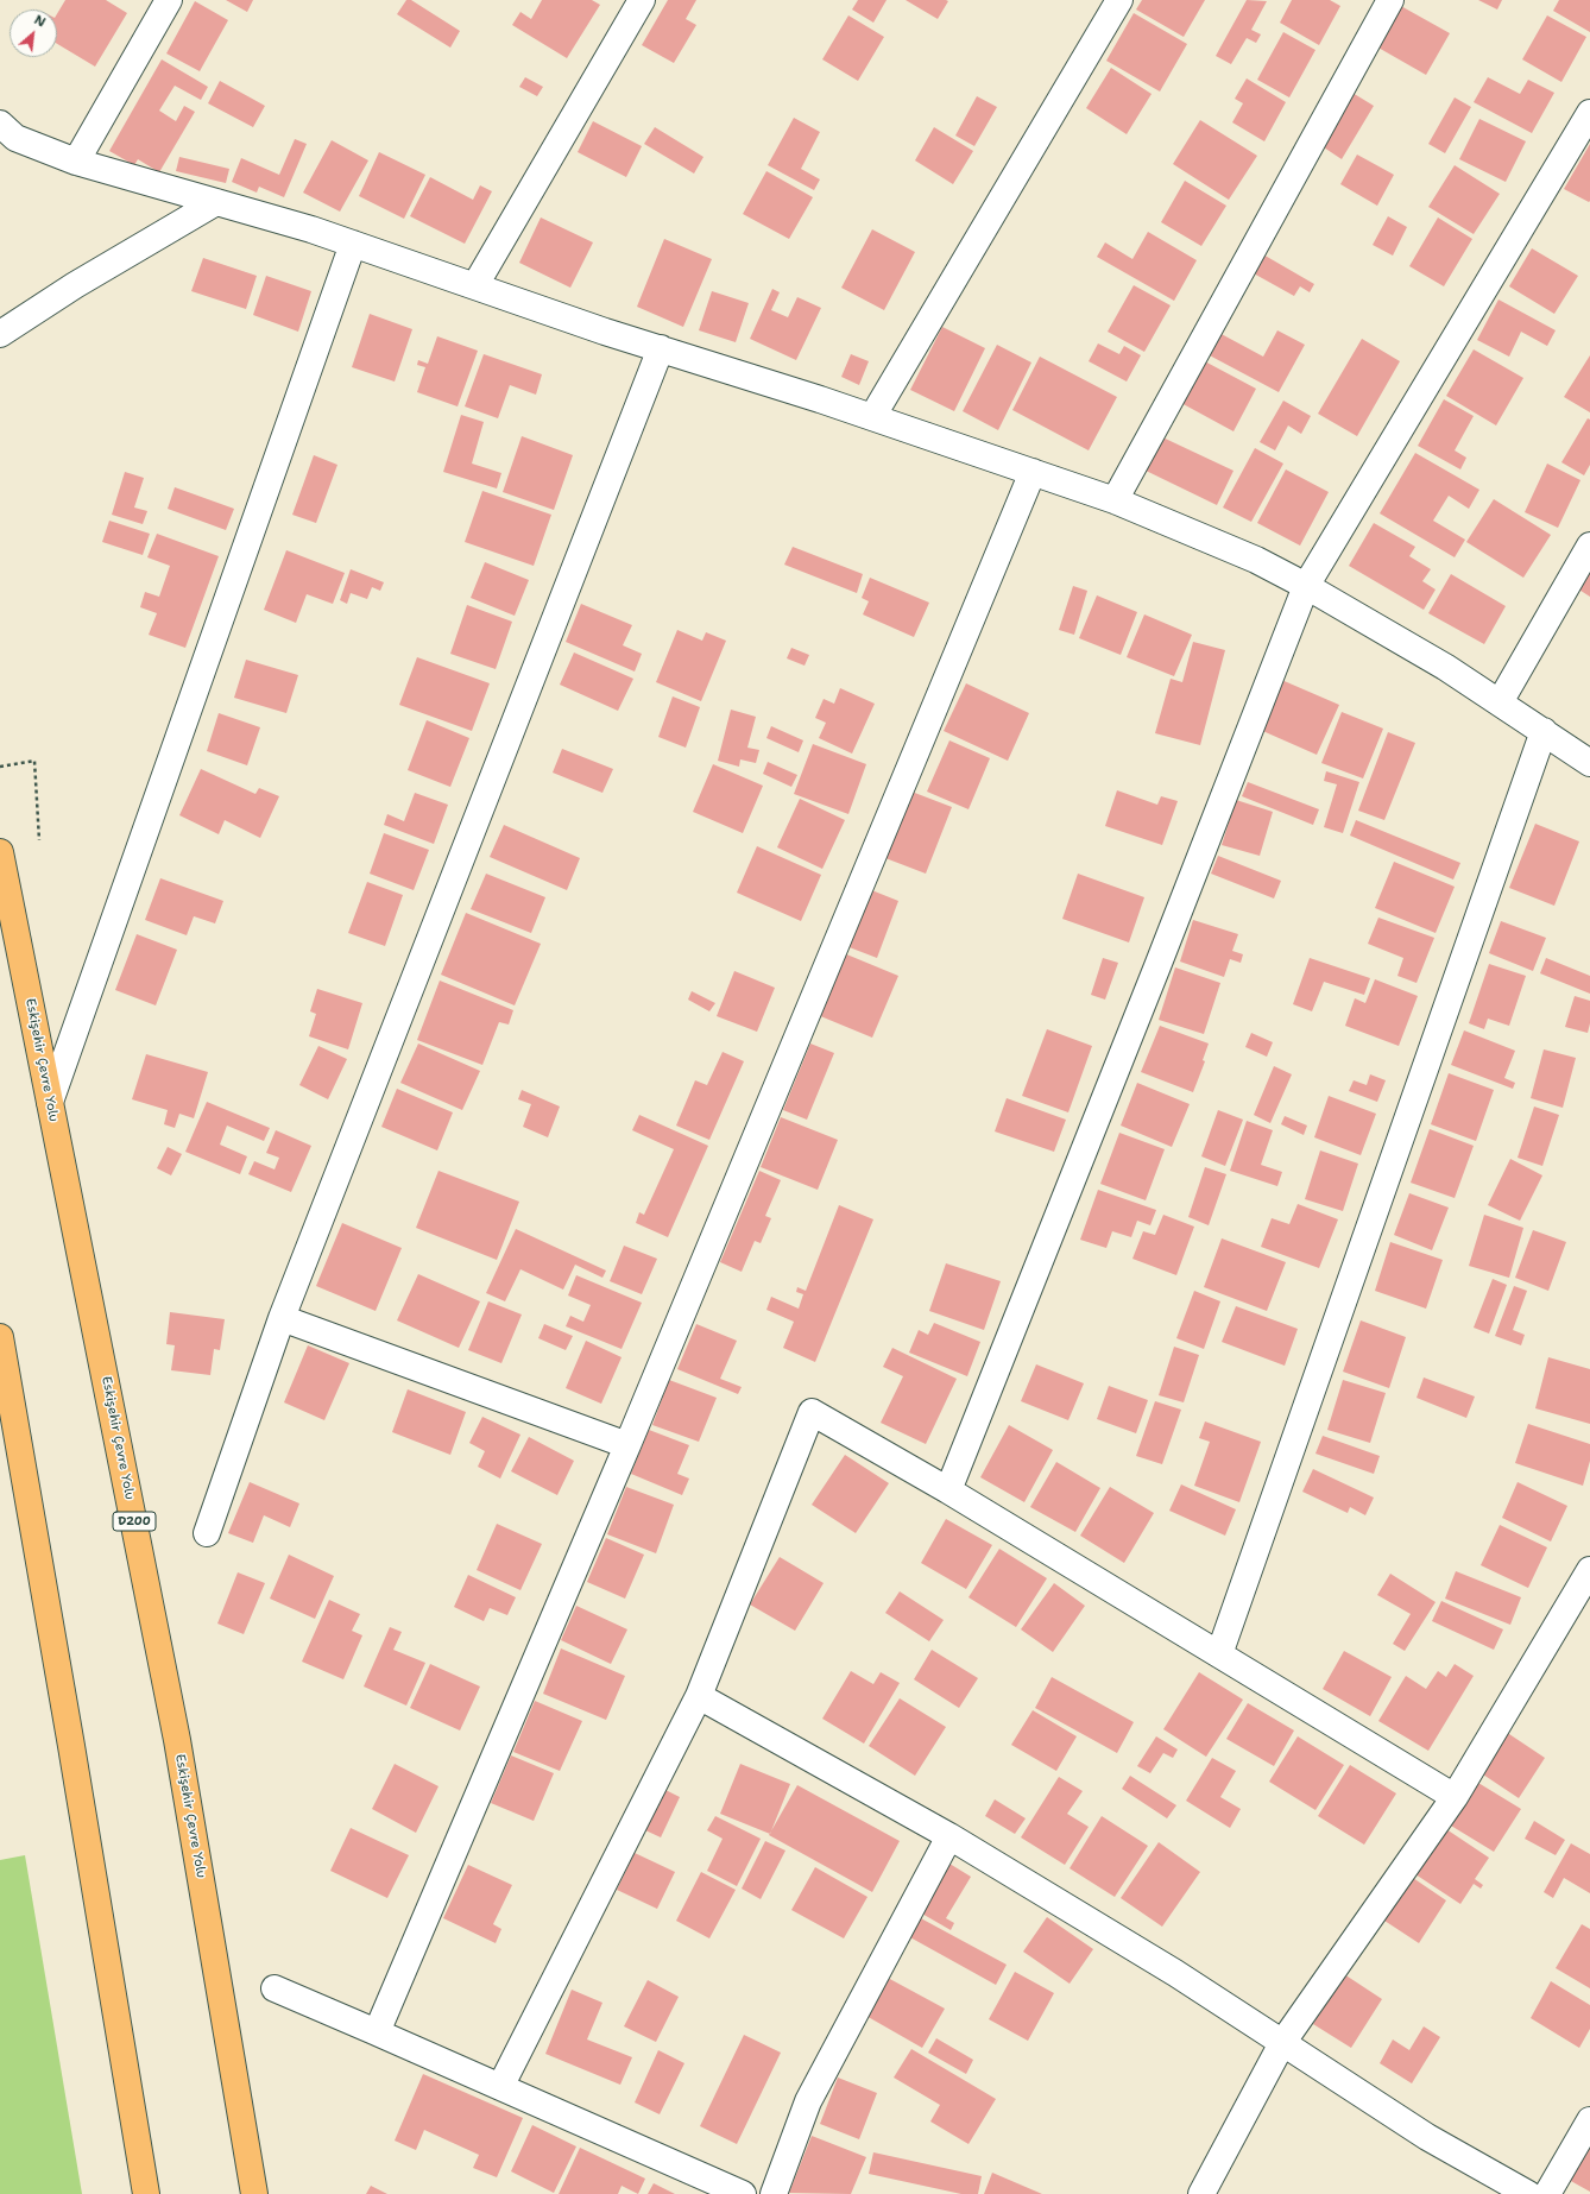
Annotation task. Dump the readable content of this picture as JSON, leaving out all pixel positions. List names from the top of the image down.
{
  "streets": {
    "highway": ["Eskişehir Çevre Yolu", "D200"]
  },
  "north": "top right"
}
